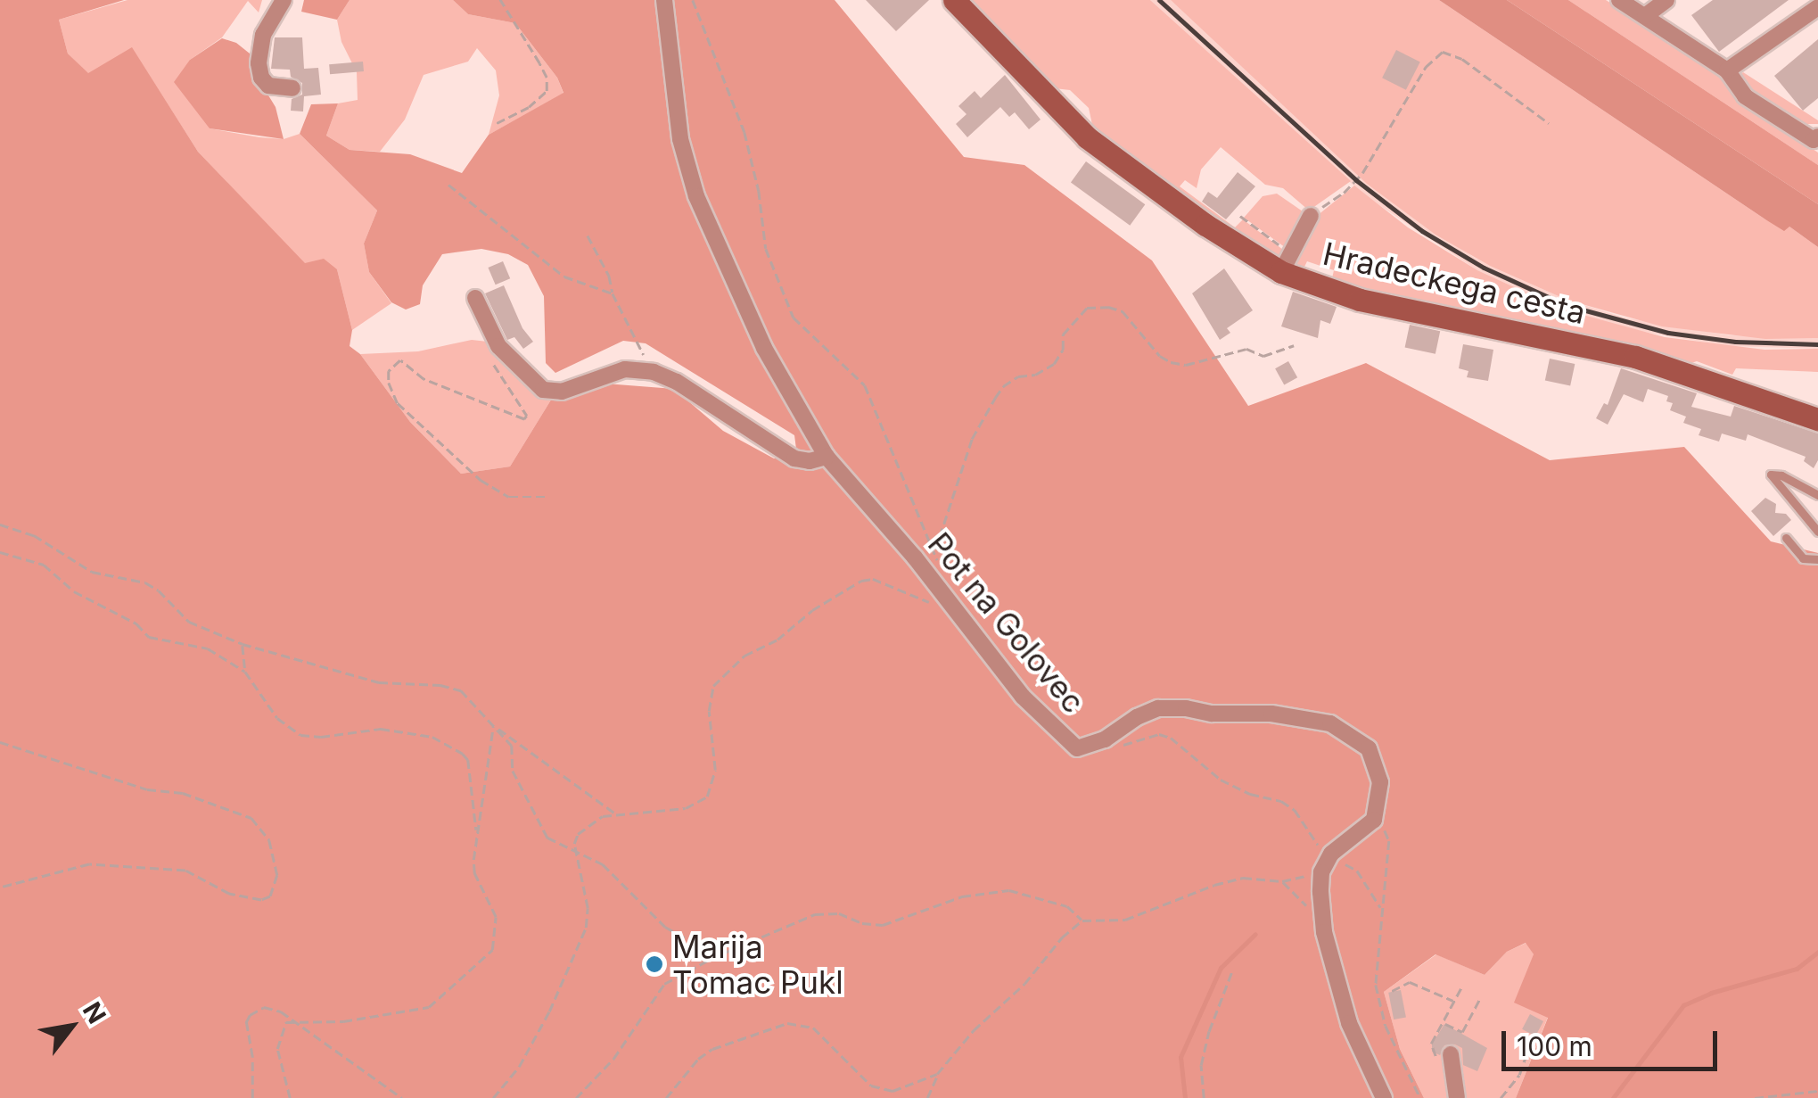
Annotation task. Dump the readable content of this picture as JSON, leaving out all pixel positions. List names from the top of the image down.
{
  "streets": {
    "street": ["Hradeckega cesta", "Pot na Golovec"]
  },
  "places": ["Marija Tomac Pukl"],
  "scale_bar": "100 m",
  "north": "top right"
}
